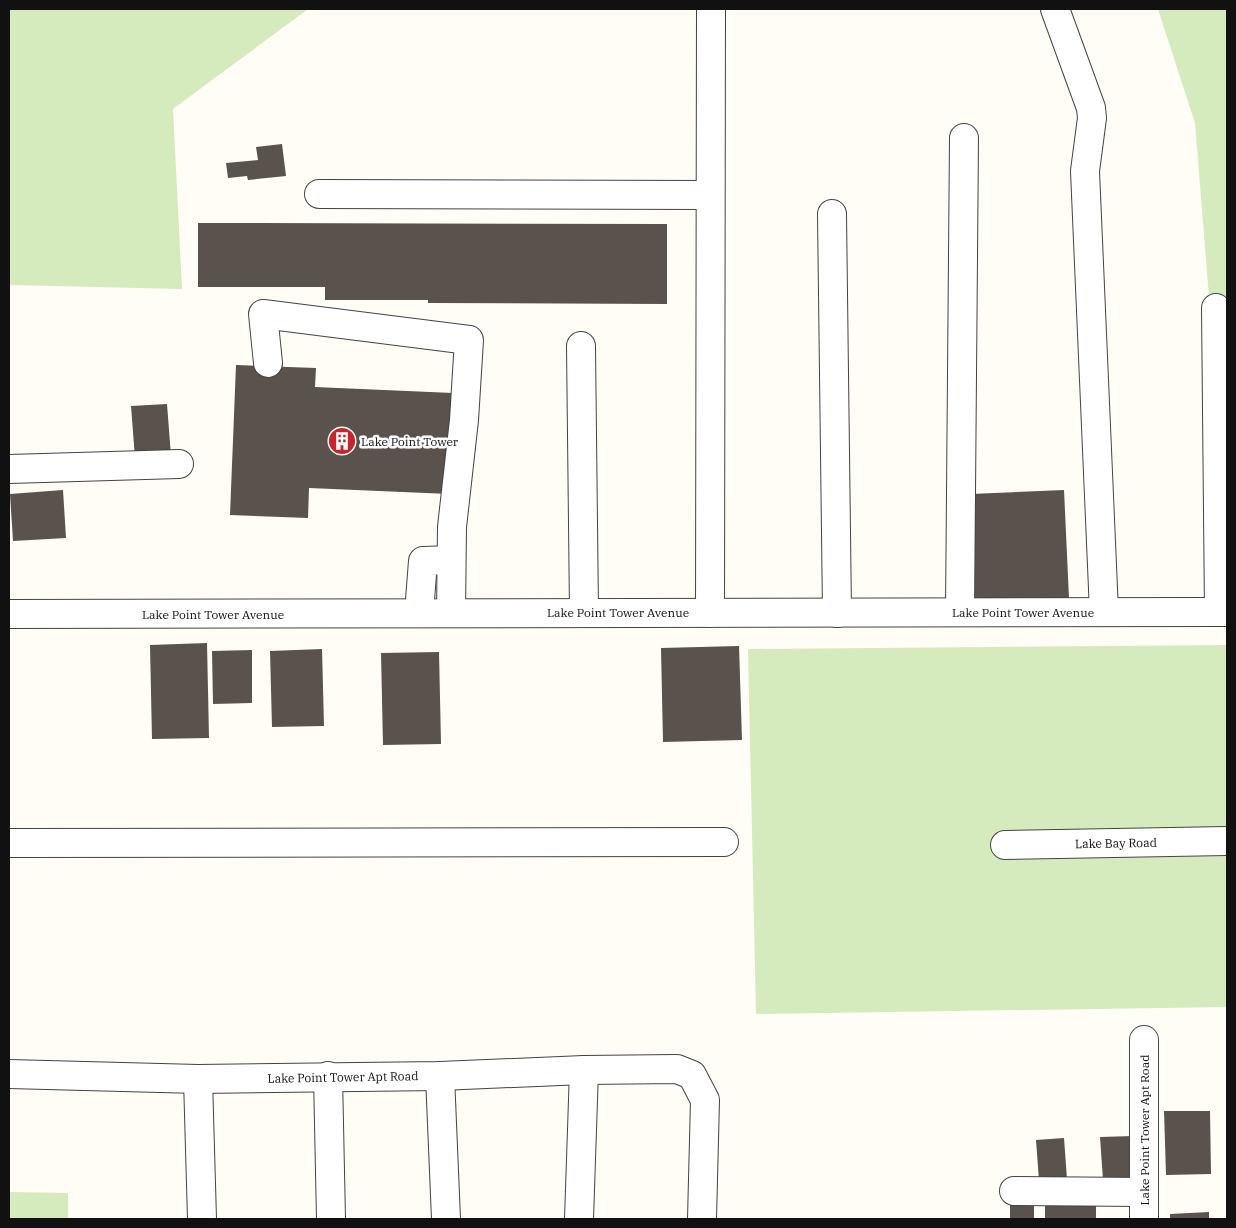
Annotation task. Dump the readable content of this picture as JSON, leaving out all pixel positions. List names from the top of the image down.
{
  "streets": {
    "street": ["Lake Point Tower Avenue", "Lake Bay Road", "Lake Point Tower Apt Road"]
  },
  "places": {
    "building": ["Lake Point Tower"]
  }
}
